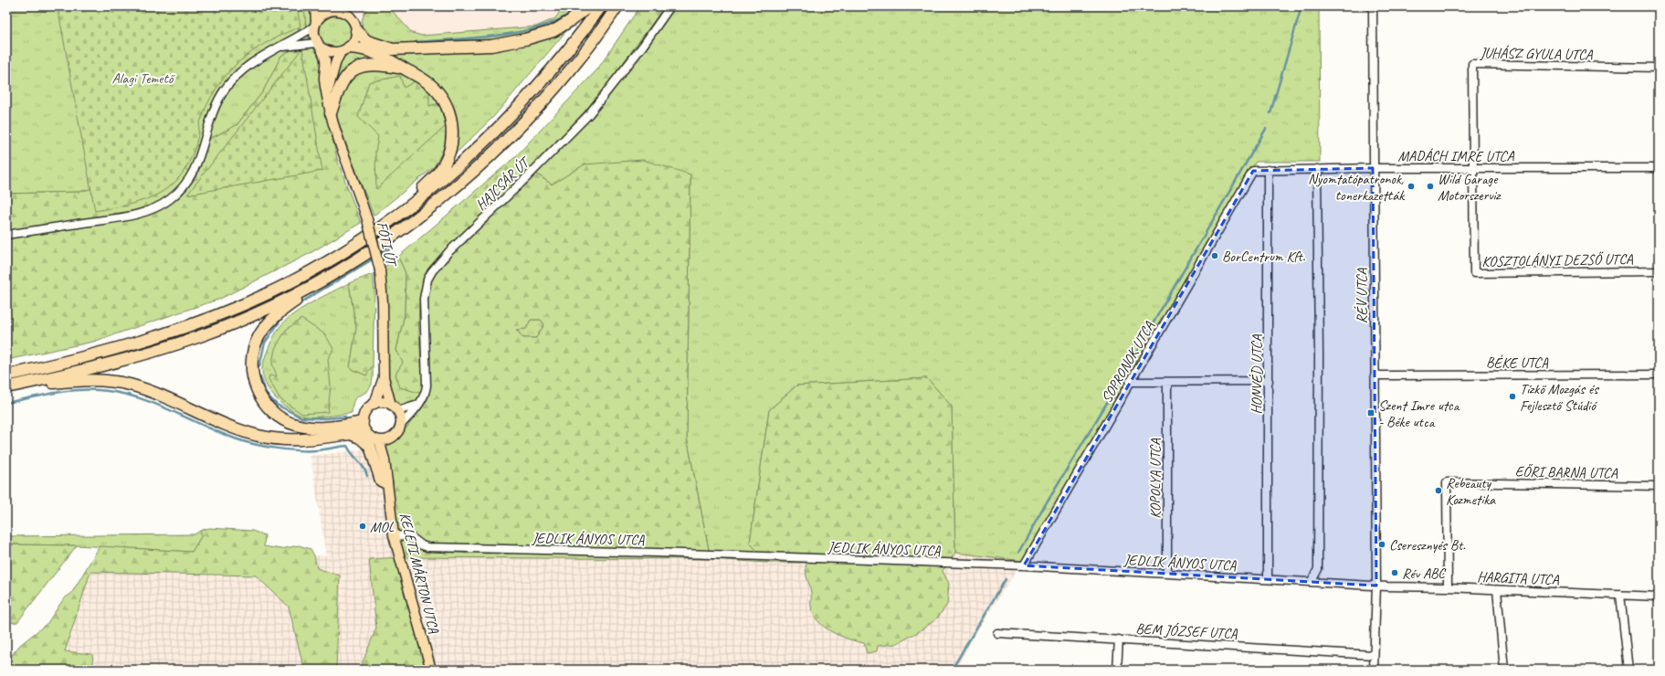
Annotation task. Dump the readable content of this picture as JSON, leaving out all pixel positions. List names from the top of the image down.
{
  "streets": {
    "main road": ["FÓTI ÚT", "KELETI MÁRTON UTCA"],
    "street": [
      "JUHÁSZ GYULA UTCA",
      "MADÁCH IMRE UTCA",
      "HAJCSÁR ÚT",
      "KOSZTOLÁNYI DEZSŐ UTCA",
      "RÉV UTCA",
      "SOPRONOK UTCA",
      "BÉKE UTCA",
      "HONVÉD UTCA",
      "EŐRI BARNA UTCA",
      "KOPOLYA UTCA",
      "JEDLIK ÁNYOS UTCA",
      "HARGITA UTCA",
      "BEM JÓZSEF UTCA"
    ]
  },
  "crossings": [
    ["JUHÁSZ GYULA UTCA", "MADÁCH IMRE UTCA"],
    ["JUHÁSZ GYULA UTCA", "KOSZTOLÁNYI DEZSŐ UTCA"],
    ["MADÁCH IMRE UTCA", "KOSZTOLÁNYI DEZSŐ UTCA"],
    ["MADÁCH IMRE UTCA", "RÉV UTCA"],
    ["MADÁCH IMRE UTCA", "SOPRONOK UTCA"],
    ["MADÁCH IMRE UTCA", "HONVÉD UTCA"],
    ["HAJCSÁR ÚT", "FÓTI ÚT"],
    ["HAJCSÁR ÚT", "KELETI MÁRTON UTCA"],
    ["FÓTI ÚT", "KELETI MÁRTON UTCA"],
    ["RÉV UTCA", "BÉKE UTCA"],
    ["RÉV UTCA", "JEDLIK ÁNYOS UTCA"],
    ["RÉV UTCA", "HARGITA UTCA"],
    ["RÉV UTCA", "BEM JÓZSEF UTCA"],
    ["SOPRONOK UTCA", "JEDLIK ÁNYOS UTCA"],
    ["HONVÉD UTCA", "JEDLIK ÁNYOS UTCA"],
    ["EŐRI BARNA UTCA", "HARGITA UTCA"],
    ["KOPOLYA UTCA", "JEDLIK ÁNYOS UTCA"],
    ["JEDLIK ÁNYOS UTCA", "KELETI MÁRTON UTCA"],
    ["JEDLIK ÁNYOS UTCA", "HARGITA UTCA"]
  ],
  "parks": ["Alagi Temető"],
  "places": {
    "other": [
      "Nyomtatópatronok, tonerkazetták",
      "Wild Garage Motorszerviz",
      "BorCentrum Kft.",
      "Tízkő Mozgás és Fejlesztő Stúdió",
      "Rebeauty Kozmetika",
      "MOL",
      "Cseresznyés Bt.",
      "Rév ABC"
    ],
    "transit": ["Szent Imre utca - Béke utca"]
  }
}
